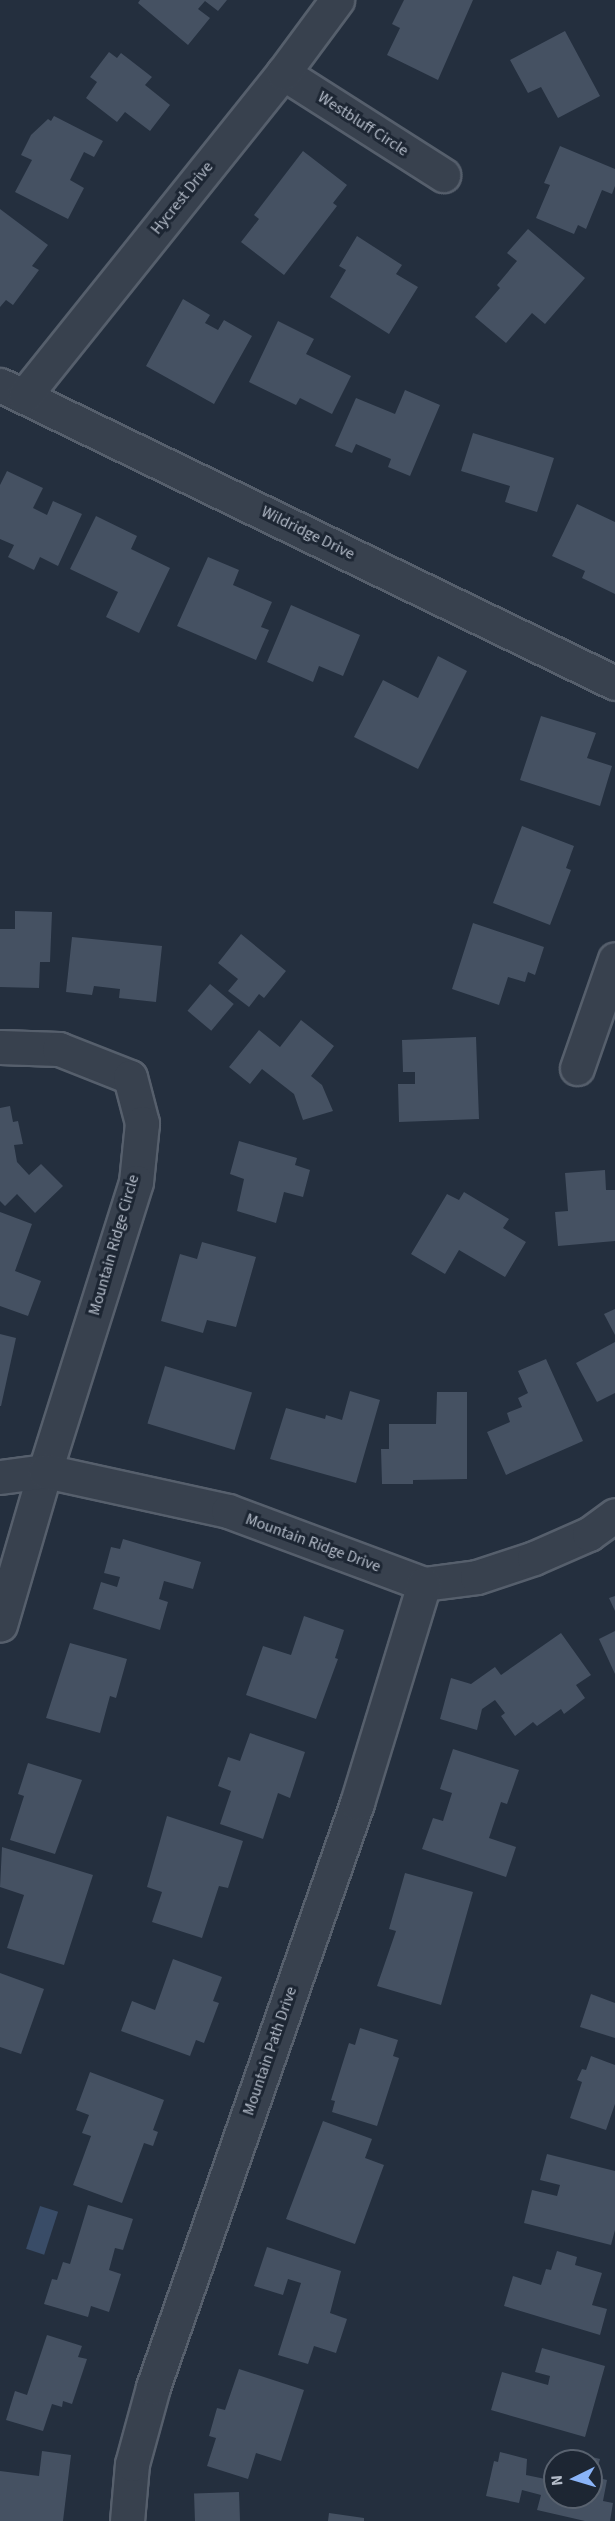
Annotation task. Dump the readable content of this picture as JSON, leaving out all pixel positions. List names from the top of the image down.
{
  "streets": {
    "street": [
      "Westbluff Circle",
      "Hycrest Drive",
      "Wildridge Drive",
      "Mountain Ridge Circle",
      "Mountain Ridge Drive",
      "Mountain Path Drive"
    ]
  },
  "crossings": [
    ["Westbluff Circle", "Hycrest Drive"],
    ["Hycrest Drive", "Wildridge Drive"],
    ["Mountain Ridge Circle", "Mountain Ridge Drive"],
    ["Mountain Ridge Drive", "Mountain Path Drive"]
  ],
  "north": "left"
}
